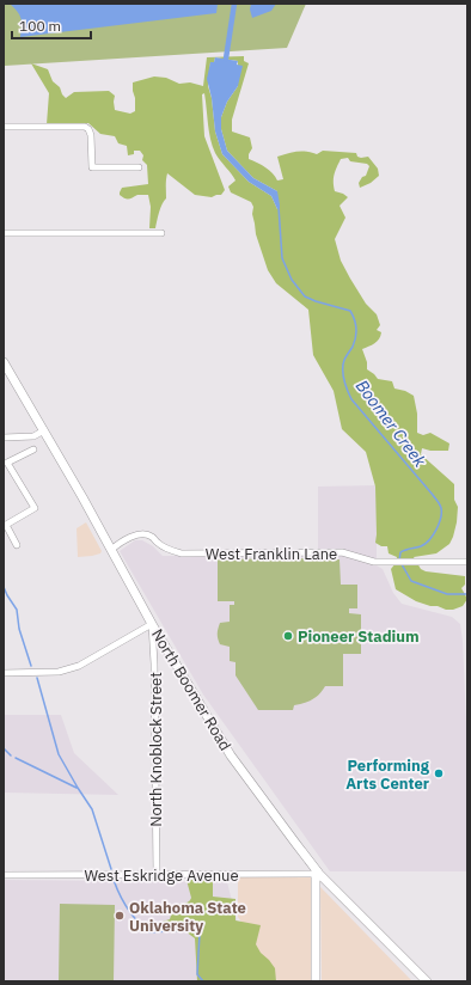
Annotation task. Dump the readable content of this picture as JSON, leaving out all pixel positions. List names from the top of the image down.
{
  "streets": {
    "main road": ["North Boomer Road"],
    "street": ["West Franklin Lane", "North Knoblock Street", "West Eskridge Avenue"]
  },
  "crossings": [
    ["West Franklin Lane", "North Boomer Road"],
    ["North Boomer Road", "North Knoblock Street"],
    ["North Boomer Road", "West Eskridge Avenue"],
    ["North Knoblock Street", "West Eskridge Avenue"]
  ],
  "water": ["Boomer Creek"],
  "places": ["Pioneer Stadium", "Performing Arts Center", "Oklahoma State University"],
  "scale_bar": "100 m"
}
